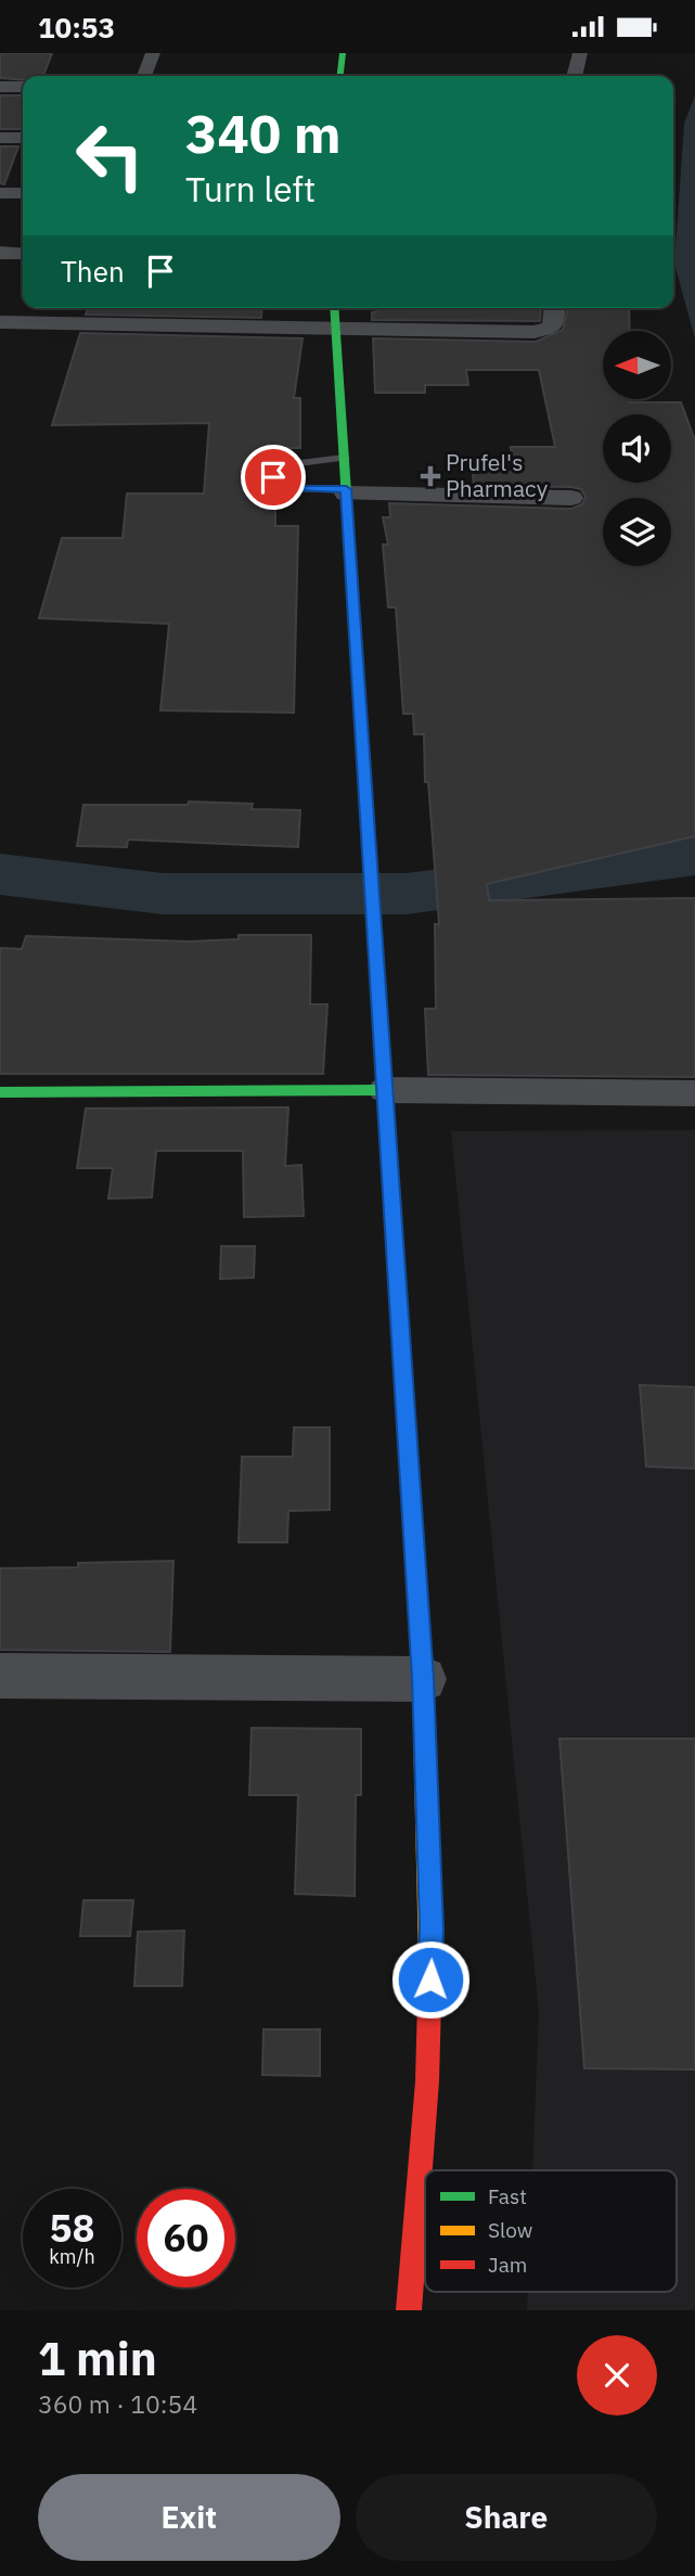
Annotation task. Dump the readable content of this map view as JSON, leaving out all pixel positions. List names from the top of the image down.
{
  "places": {
    "health": ["Prufel's Pharmacy"]
  },
  "legend": ["Fast", "Slow", "Jam"],
  "north": "left",
  "page": {
    "status": "10:53",
    "turn": ["340 m", "Turn left"],
    "then": "Then",
    "speed": "58 km/h",
    "limit": "60",
    "heading": ["1 min", "360 m · 10:54"],
    "buttons": ["Exit", "Share"]
  }
}
